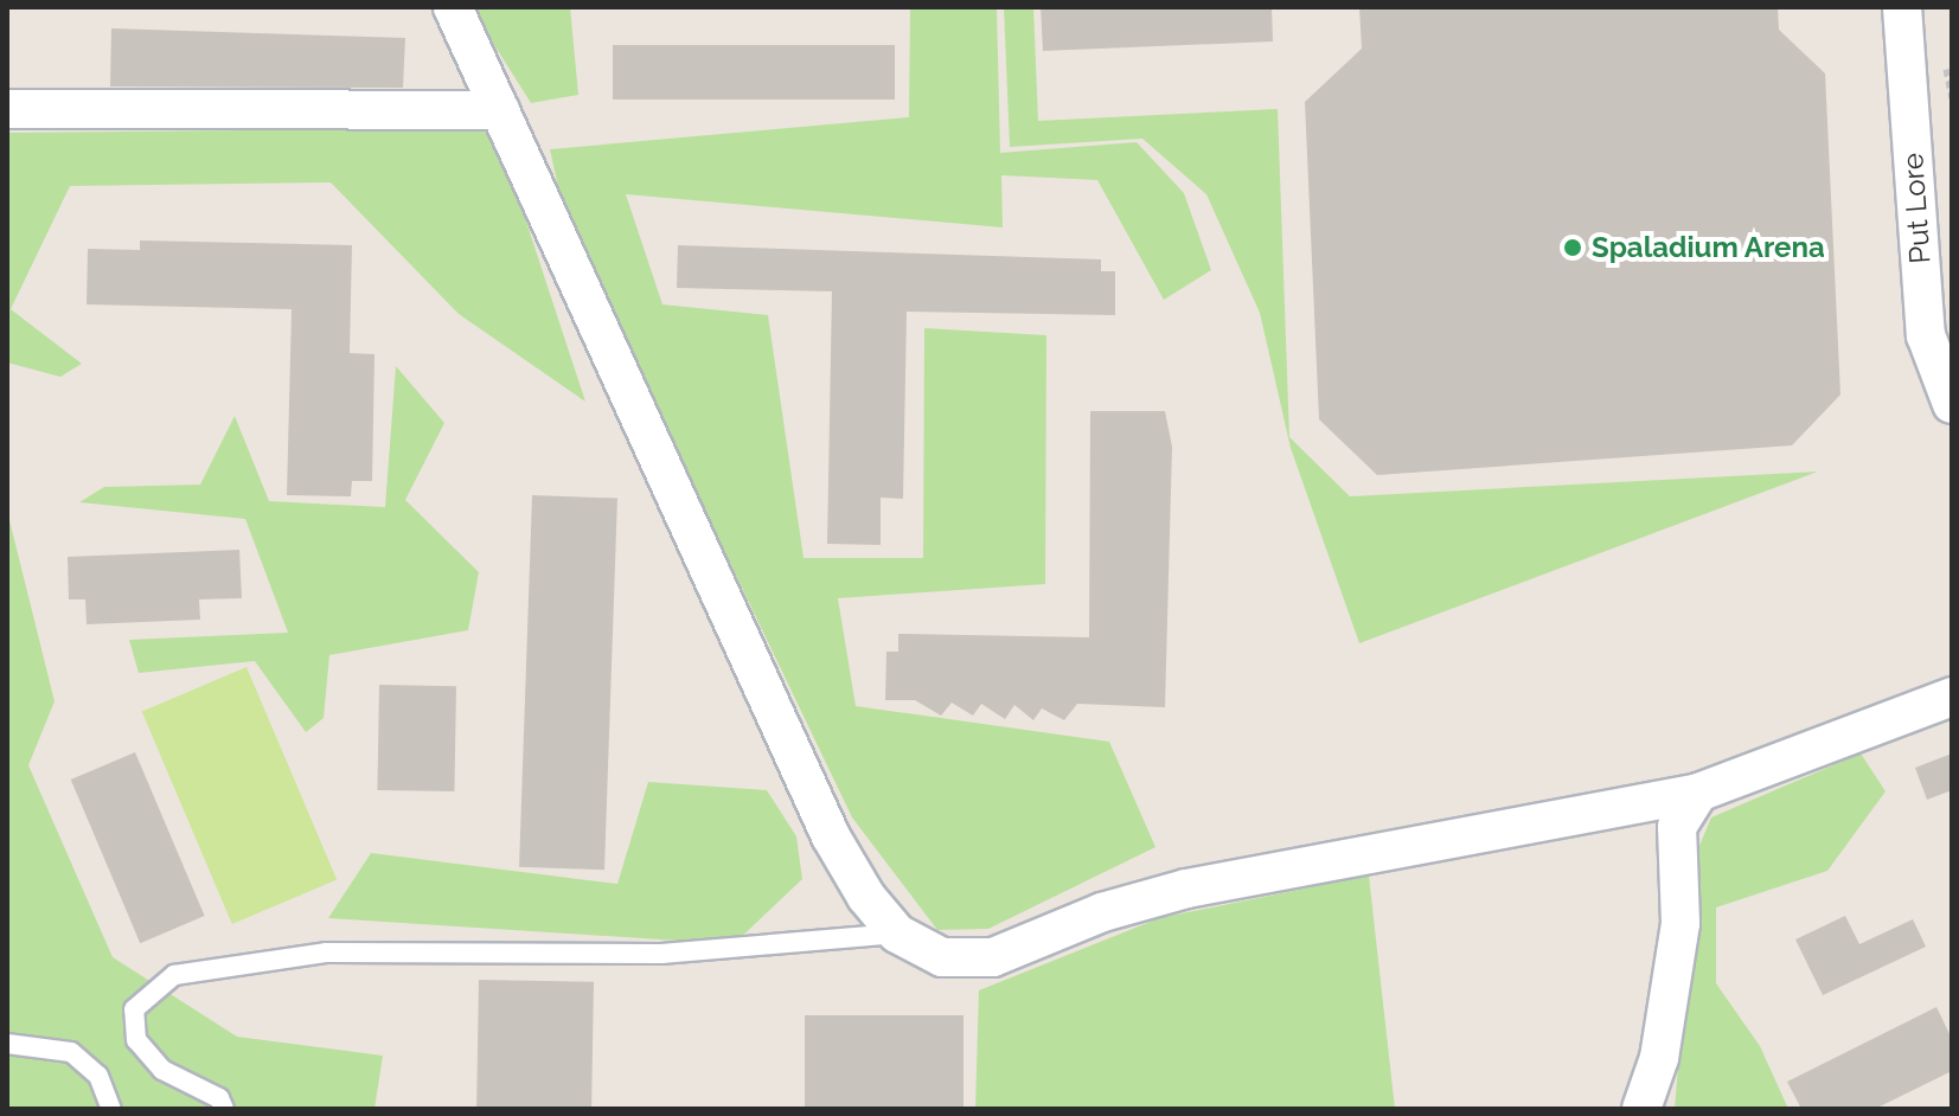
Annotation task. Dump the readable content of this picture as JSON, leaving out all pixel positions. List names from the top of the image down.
{
  "streets": {
    "street": ["Put Lore"]
  },
  "places": ["Spaladium Arena"]
}
